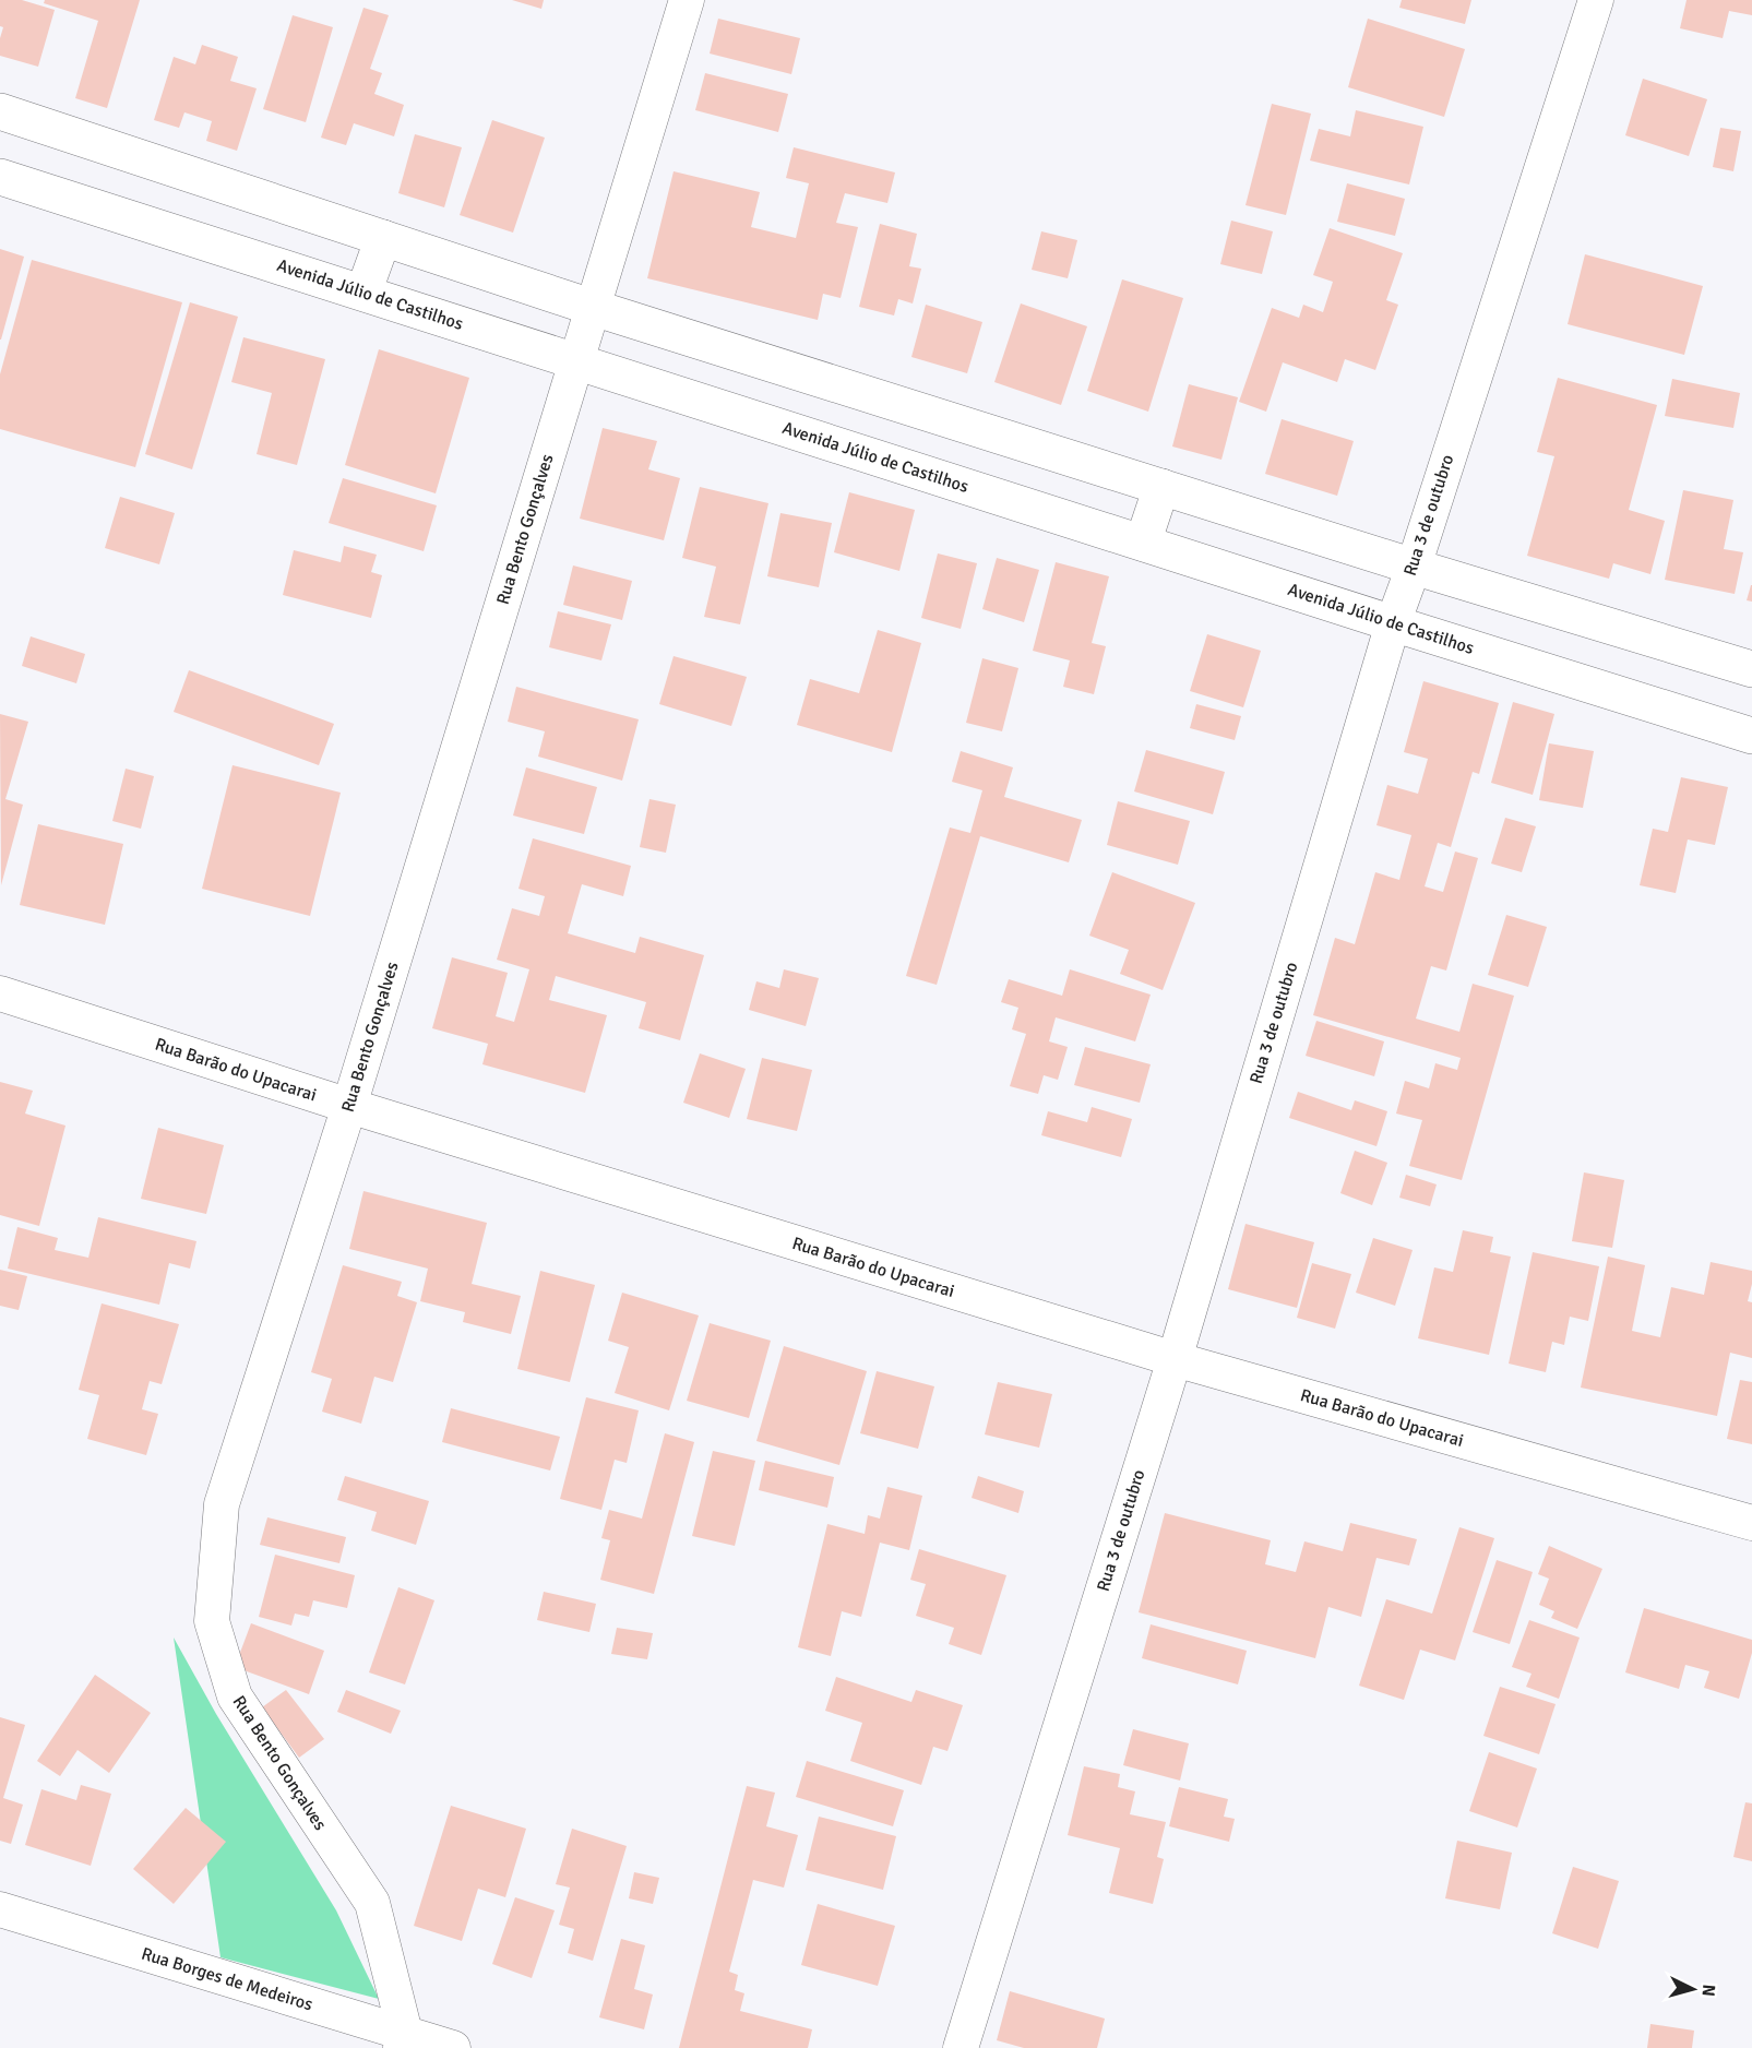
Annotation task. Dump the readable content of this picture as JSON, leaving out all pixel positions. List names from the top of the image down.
{
  "streets": {
    "street": [
      "Avenida Júlio de Castilhos",
      "Rua 3 de outubro",
      "Rua Bento Gonçalves",
      "Rua Barão do Upacarai",
      "Rua Borges de Medeiros"
    ]
  },
  "crossings": [
    ["Avenida Júlio de Castilhos", "Rua 3 de outubro"],
    ["Avenida Júlio de Castilhos", "Rua Bento Gonçalves"],
    ["Rua 3 de outubro", "Rua Barão do Upacarai"],
    ["Rua Bento Gonçalves", "Rua Barão do Upacarai"],
    ["Rua Bento Gonçalves", "Rua Borges de Medeiros"]
  ],
  "north": "right"
}
